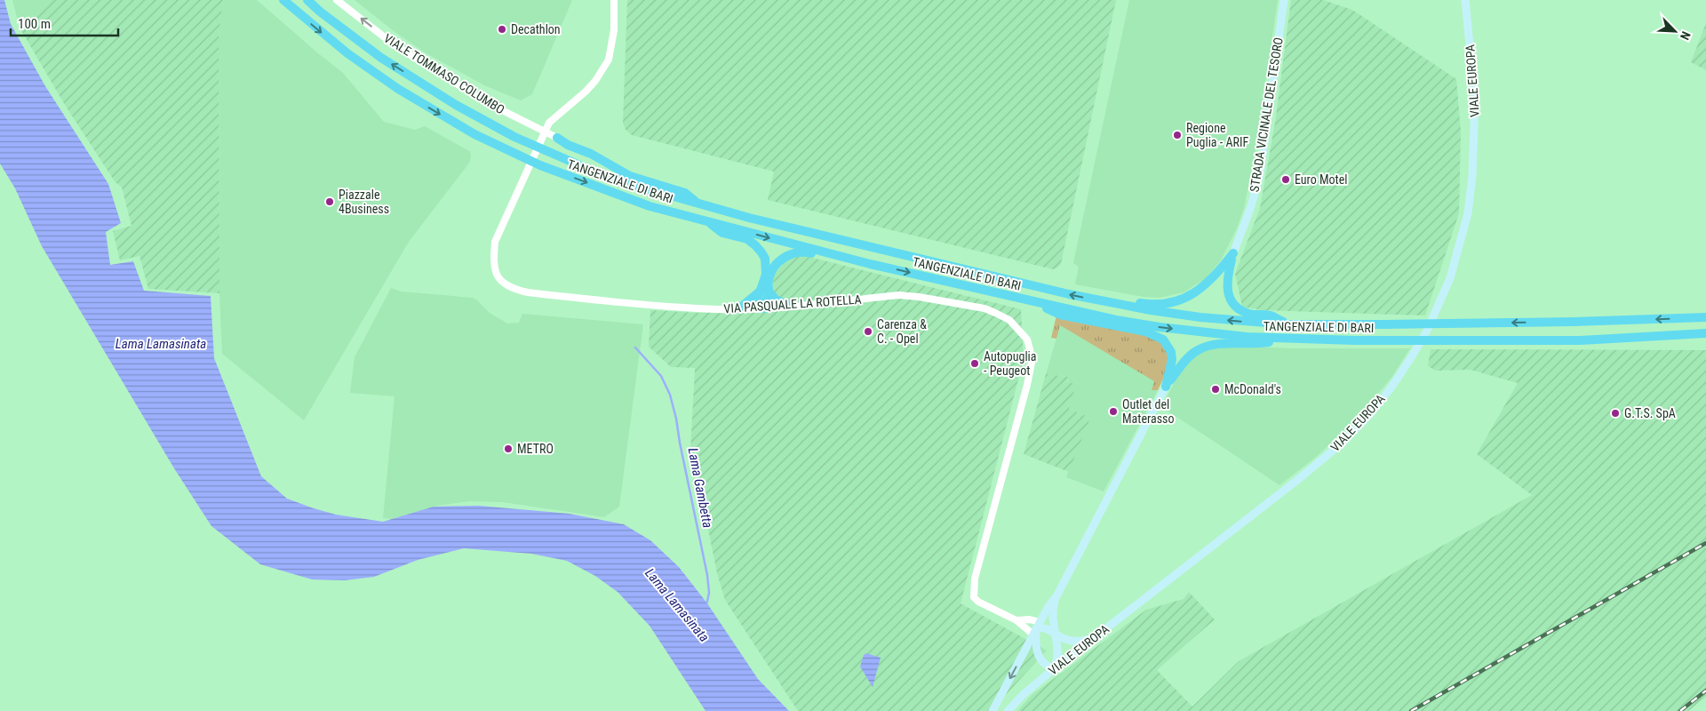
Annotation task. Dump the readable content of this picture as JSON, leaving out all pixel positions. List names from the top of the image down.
{
  "streets": {
    "highway": ["TANGENZIALE DI BARI"],
    "main road": ["VIALE EUROPA", "STRADA VICINALE DEL TESORO"],
    "street": ["VIALE TOMMASO COLUMBO", "VIA PASQUALE LA ROTELLA"]
  },
  "one_way": ["VIALE TOMMASO COLUMBO"],
  "water": ["Lama Lamasinata", "Lama Gambetta"],
  "places": [
    "Decathlon",
    "Regione Puglia - ARIF",
    "Euro Motel",
    "Piazzale 4Business",
    "Carenza & C. - Opel",
    "Autopuglia - Peugeot",
    "McDonald's",
    "Outlet del Materasso",
    "G.T.S. SpA",
    "METRO"
  ],
  "scale_bar": "100 m",
  "north": "bottom right"
}
